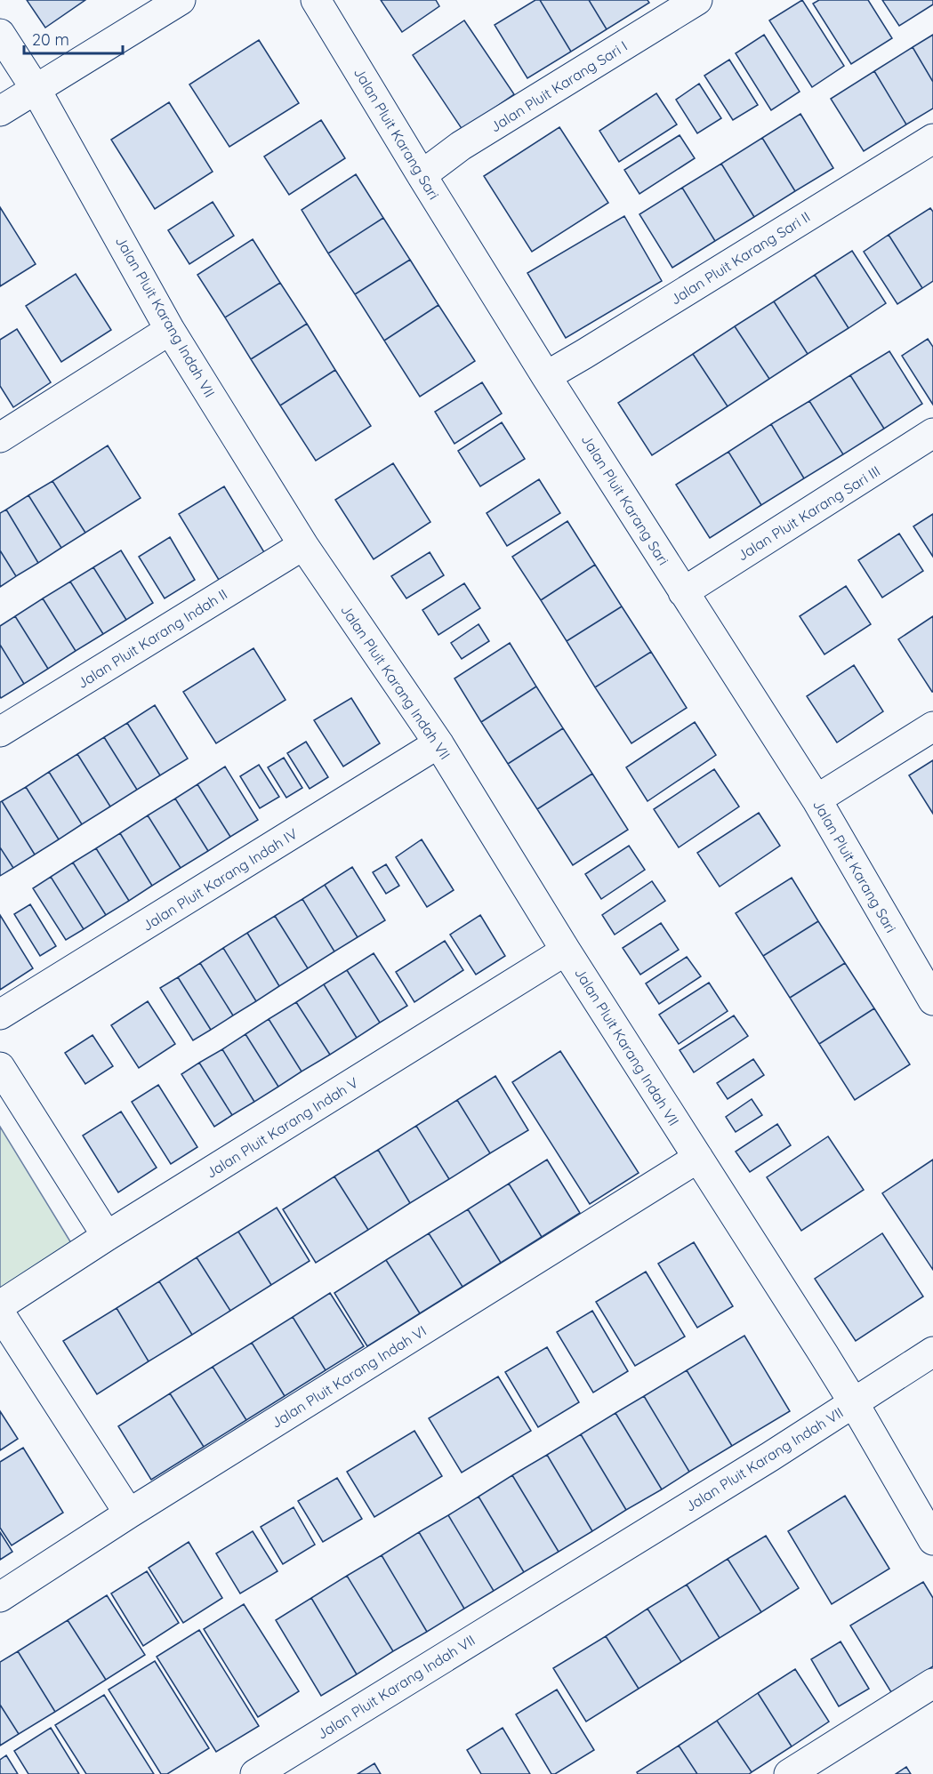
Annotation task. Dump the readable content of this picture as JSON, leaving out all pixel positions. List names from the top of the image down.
{
  "streets": {
    "street": [
      "Jalan Pluit Karang Sari I",
      "Jalan Pluit Karang Sari",
      "Jalan Pluit Karang Sari II",
      "Jalan Pluit Karang Indah VII",
      "Jalan Pluit Karang Sari III",
      "Jalan Pluit Karang Indah II",
      "Jalan Pluit Karang Indah IV",
      "Jalan Pluit Karang Indah V",
      "Jalan Pluit Karang Indah VI"
    ]
  },
  "crossings": [
    ["Jalan Pluit Karang Sari I", "Jalan Pluit Karang Sari"],
    ["Jalan Pluit Karang Sari", "Jalan Pluit Karang Sari II"],
    ["Jalan Pluit Karang Sari", "Jalan Pluit Karang Sari III"],
    ["Jalan Pluit Karang Indah VII", "Jalan Pluit Karang Indah II"],
    ["Jalan Pluit Karang Indah VII", "Jalan Pluit Karang Indah IV"],
    ["Jalan Pluit Karang Indah VII", "Jalan Pluit Karang Indah V"],
    ["Jalan Pluit Karang Indah VII", "Jalan Pluit Karang Indah VI"]
  ],
  "scale_bar": "20 m"
}
